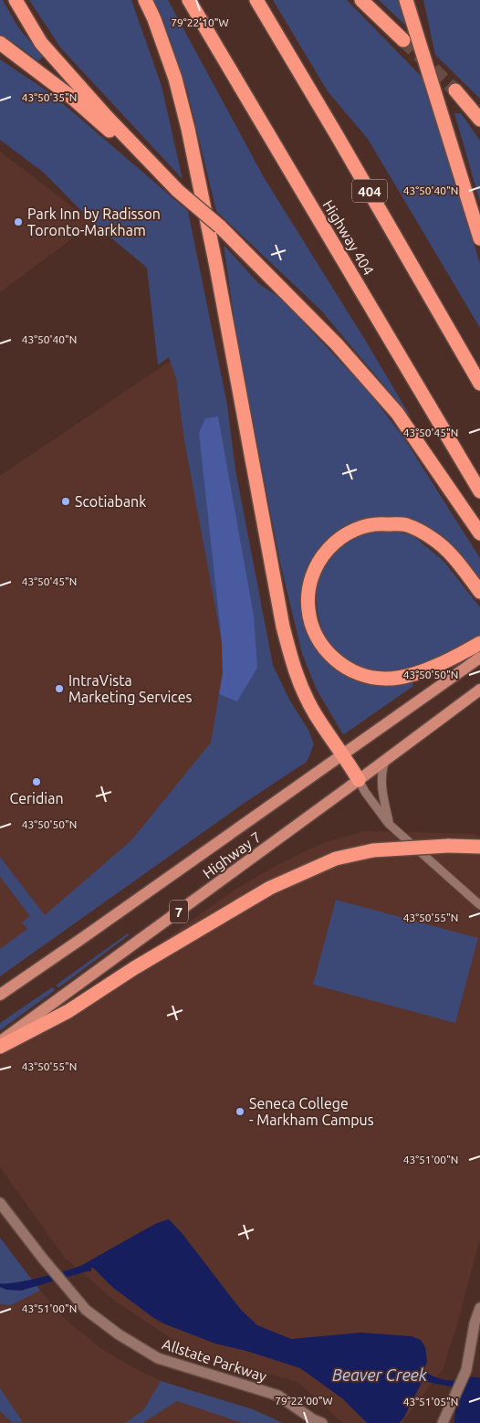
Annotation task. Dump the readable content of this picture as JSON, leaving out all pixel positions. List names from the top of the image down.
{
  "streets": {
    "highway": ["404", "Highway 404"],
    "main road": ["Highway 7", "7"],
    "street": ["Allstate Parkway"]
  },
  "water": ["Beaver Creek"],
  "places": [
    "Park Inn by Radisson Toronto-Markham",
    "Scotiabank",
    "IntraVista Marketing Services",
    "Ceridian",
    "Seneca College - Markham Campus"
  ],
  "coordinates": [
    "79°22'10\"W",
    "43°50'35\"N",
    "43°50'40\"N",
    "43°50'45\"N",
    "43°50'50\"N",
    "43°50'55\"N",
    "43°51'00\"N",
    "79°22'00\"W",
    "43°51'05\"N"
  ]
}
